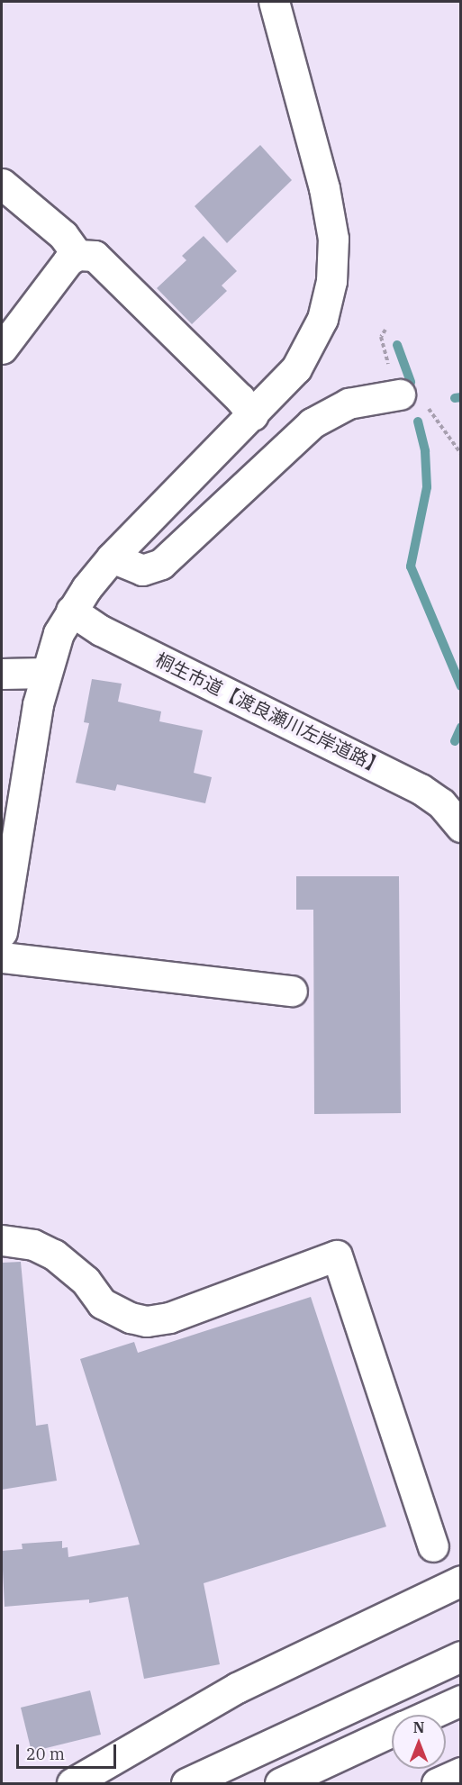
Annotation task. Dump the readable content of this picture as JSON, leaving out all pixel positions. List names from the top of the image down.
{
  "streets": {
    "street": ["桐生市道【渡良瀬川左岸道路】"]
  },
  "scale_bar": "20 m",
  "north": "top"
}
